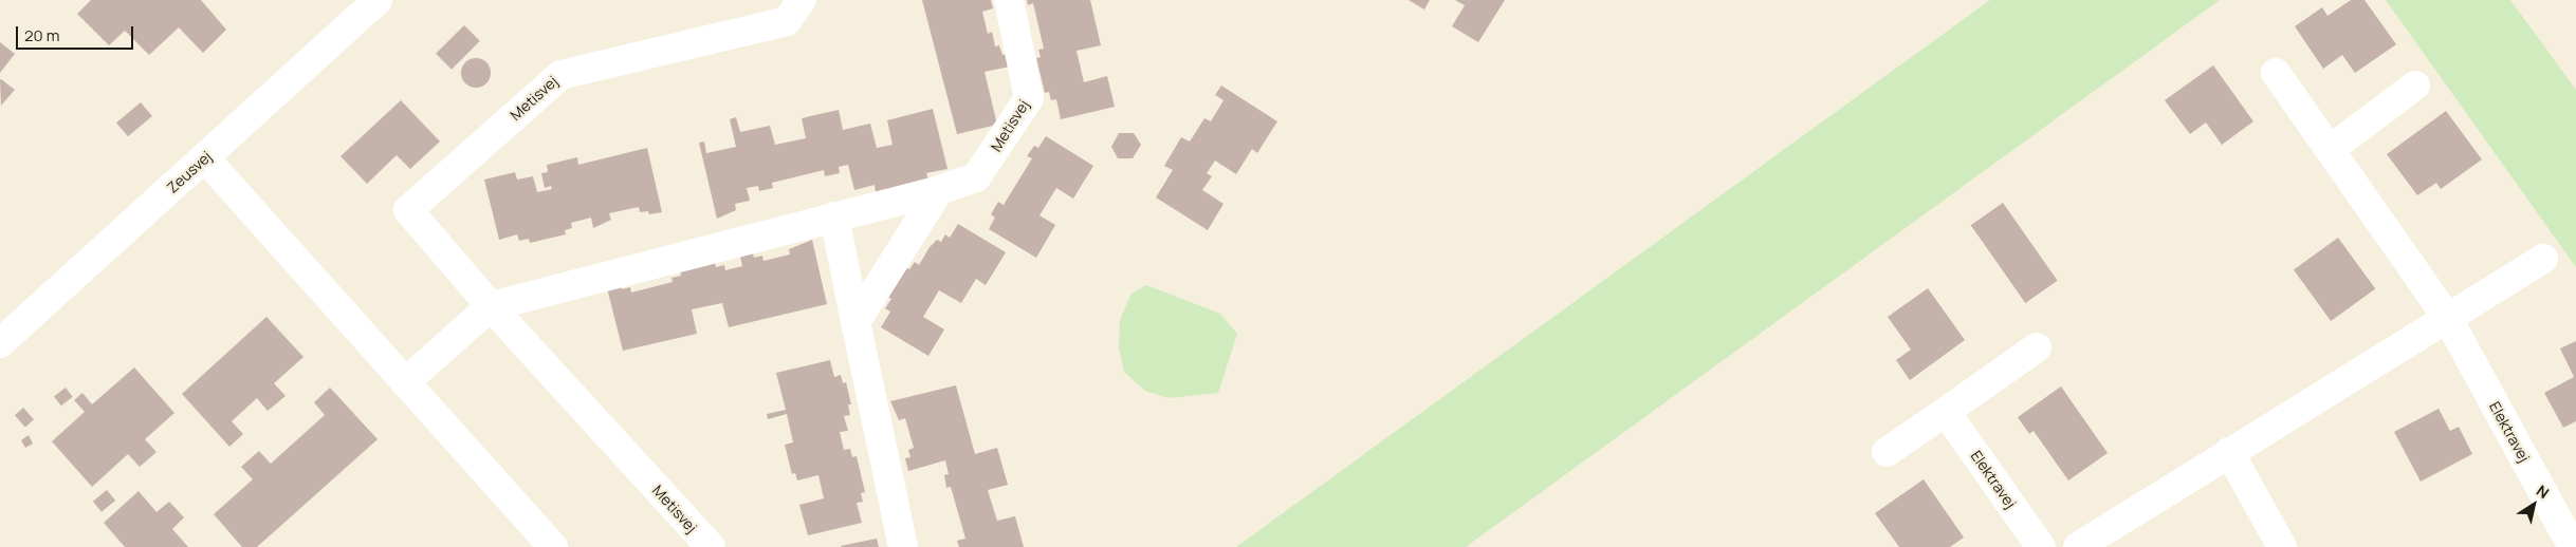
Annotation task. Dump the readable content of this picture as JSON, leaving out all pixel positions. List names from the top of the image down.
{
  "streets": {
    "street": ["Metisvej", "Zeusvej", "Elektravej"]
  },
  "scale_bar": "20 m",
  "north": "top right"
}
